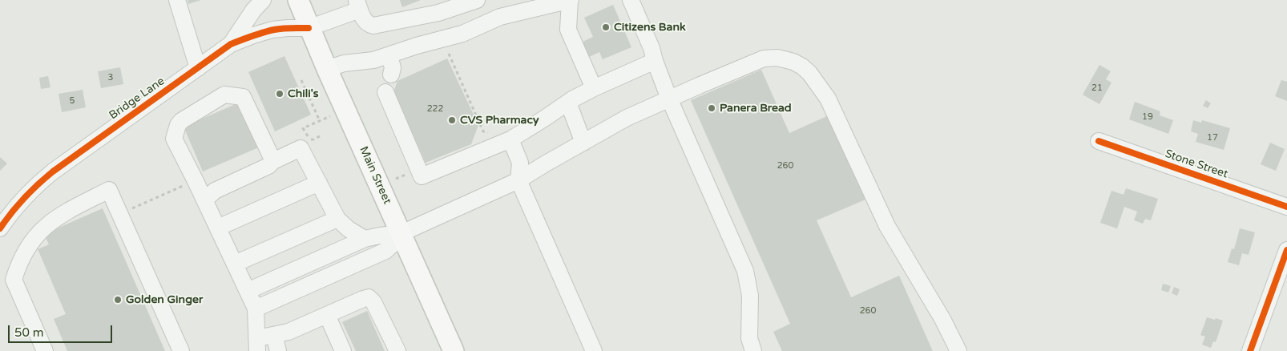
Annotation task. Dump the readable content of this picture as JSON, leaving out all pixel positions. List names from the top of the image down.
{
  "streets": {
    "main road": ["Main Street"],
    "street": ["Bridge Lane", "Stone Street"]
  },
  "crossings": [
    ["Bridge Lane", "Main Street"]
  ],
  "places": [
    "Citizens Bank",
    "Chili's",
    "Panera Bread",
    "CVS Pharmacy",
    "Golden Ginger"
  ],
  "house_numbers": [
    "3",
    "21",
    "5",
    "222",
    "19",
    "17",
    "260",
    "260"
  ],
  "scale_bar": "50 m"
}
